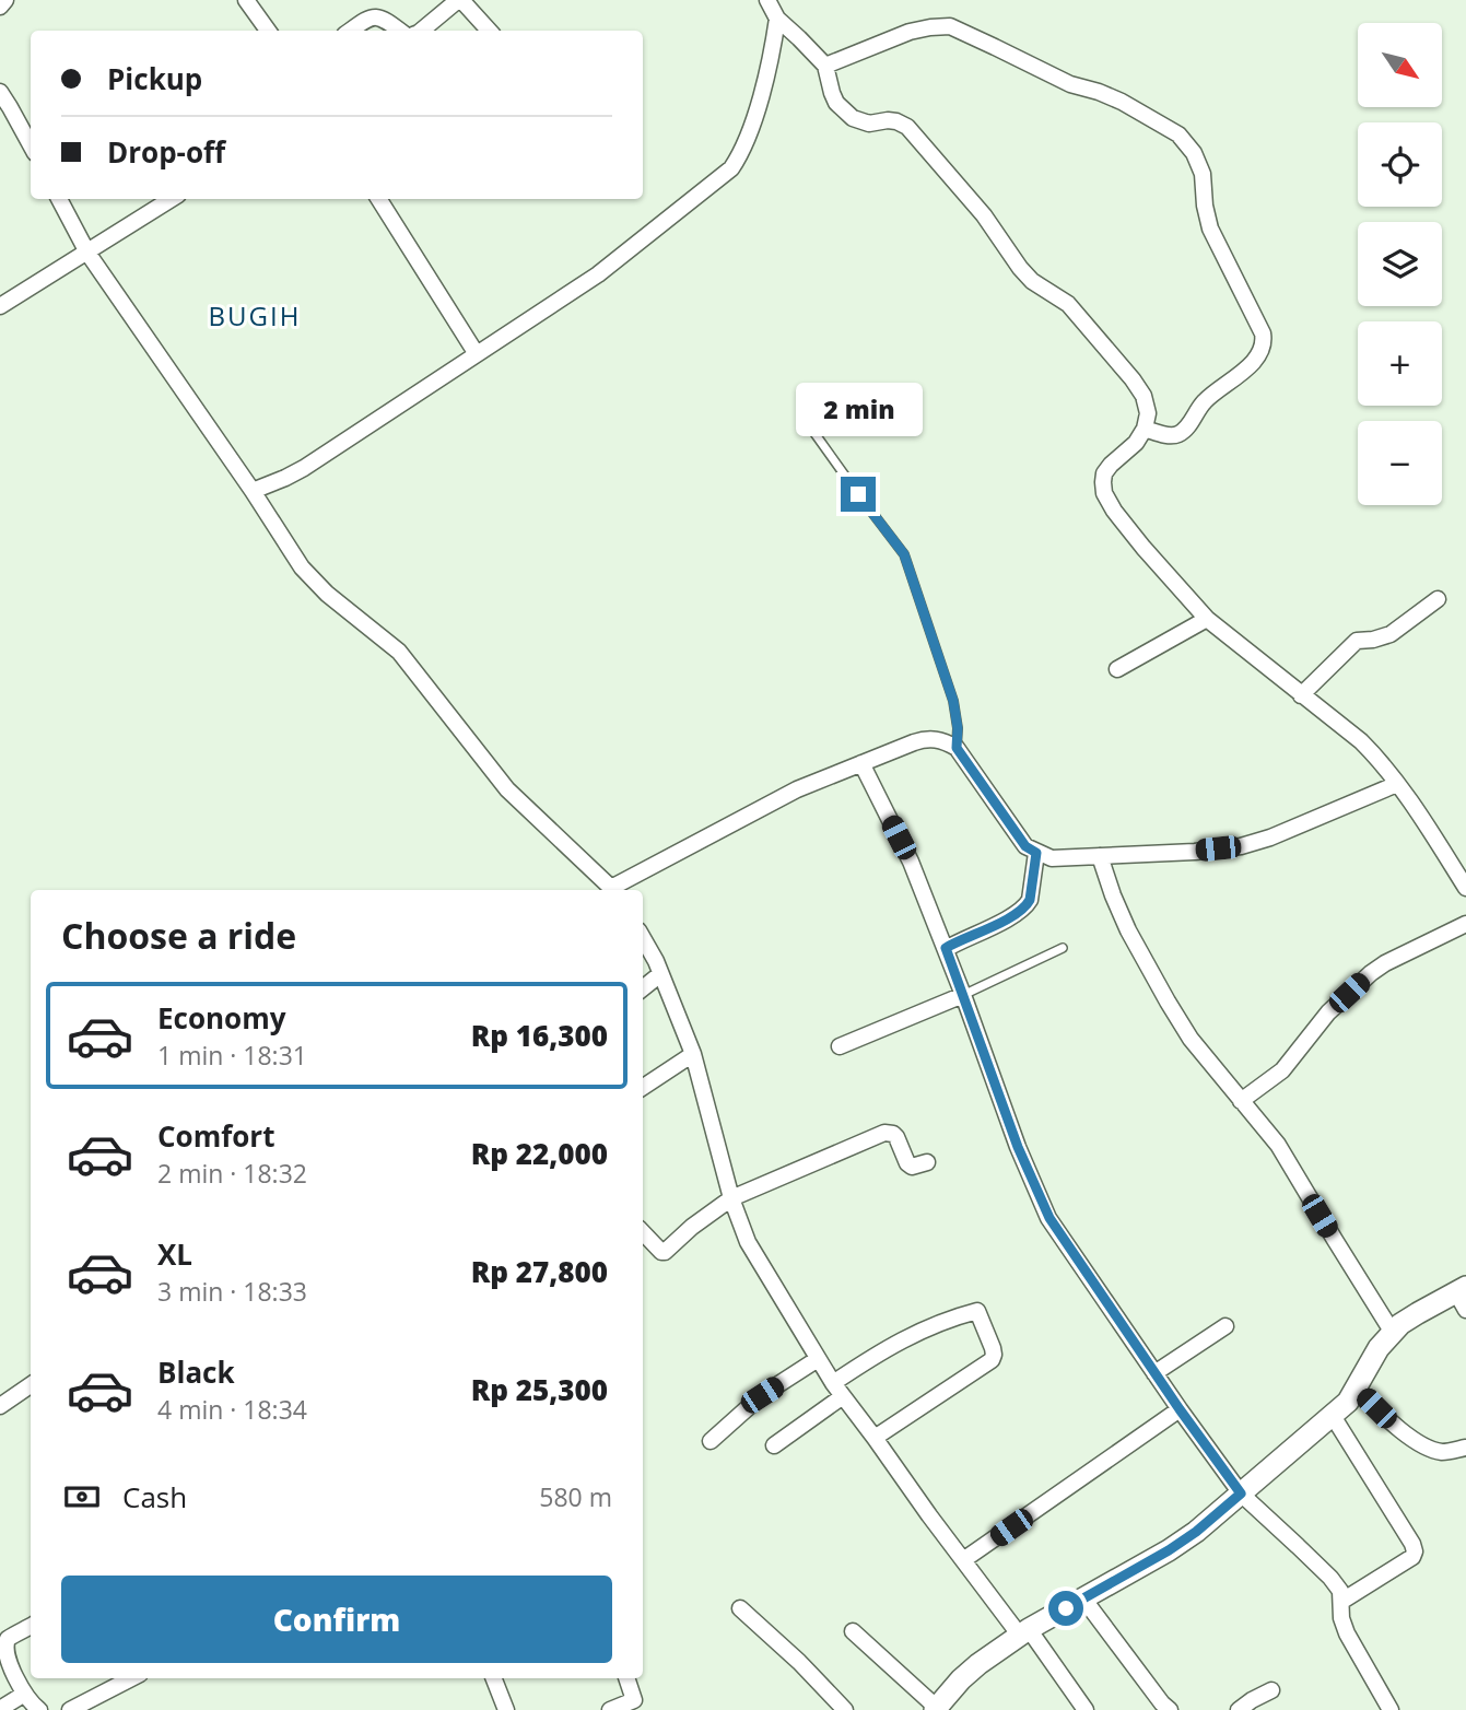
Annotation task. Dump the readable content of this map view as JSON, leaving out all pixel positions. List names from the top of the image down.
{
  "districts": ["BUGIH"],
  "north": "bottom right",
  "page": {
    "map_buttons": ["+", "−"],
    "banner": ["Pickup", "Drop-off"],
    "bubble": "2 min",
    "heading": "Choose a ride",
    "list": [
      {
        "name": "Economy",
        "note": "1 min · 18:31",
        "value": "Rp 16,300"
      },
      {
        "name": "Comfort",
        "note": "2 min · 18:32",
        "value": "Rp 22,000"
      },
      {
        "name": "XL",
        "note": "3 min · 18:33",
        "value": "Rp 27,800"
      },
      {
        "name": "Black",
        "note": "4 min · 18:34",
        "value": "Rp 25,300"
      }
    ],
    "pay": ["Cash", "580 m"],
    "buttons": "Confirm"
  }
}
